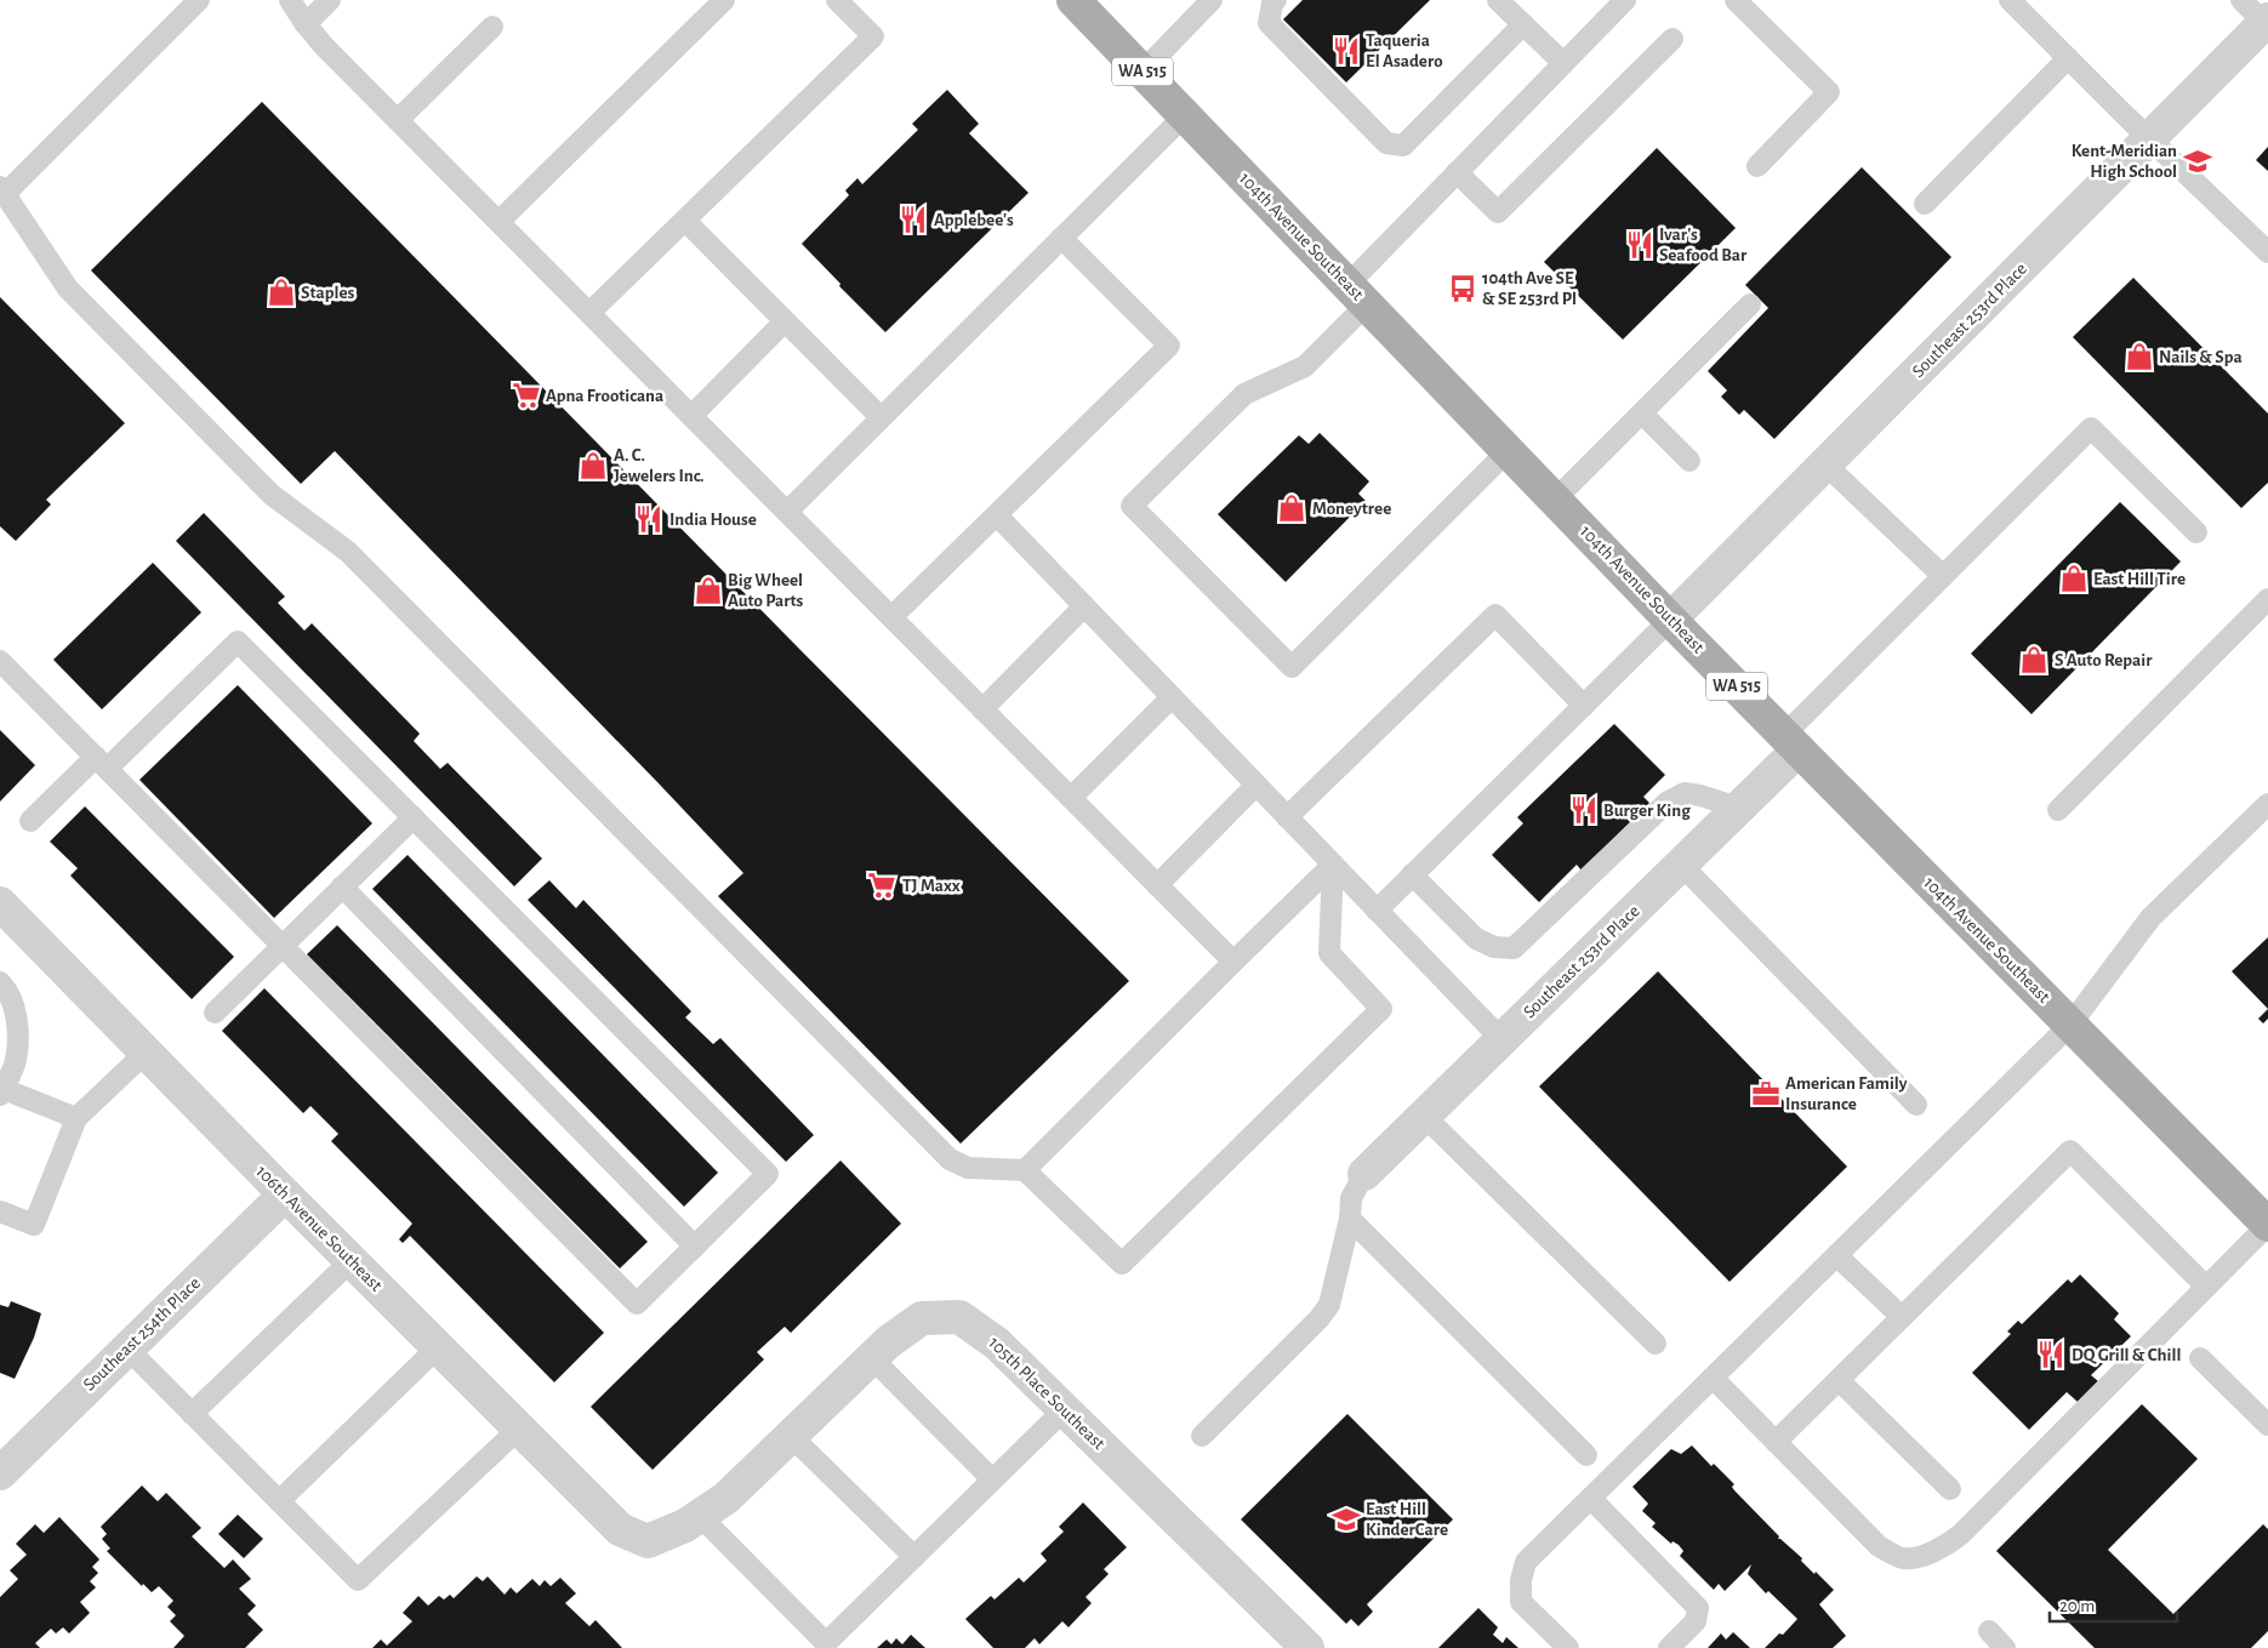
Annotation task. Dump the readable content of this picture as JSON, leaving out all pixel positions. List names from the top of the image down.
{
  "streets": {
    "main road": ["WA 515", "104th Avenue Southeast"],
    "street": [
      "Southeast 253rd Place",
      "106th Avenue Southeast",
      "Southeast 254th Place",
      "105th Place Southeast"
    ]
  },
  "crossings": [
    ["104th Avenue Southeast", "Southeast 253rd Place"],
    ["106th Avenue Southeast", "Southeast 254th Place"],
    ["106th Avenue Southeast", "105th Place Southeast"]
  ],
  "places": {
    "restaurant": [
      "Taqueria El Asadero",
      "Applebee's",
      "Ivar's Seafood Bar",
      "India House",
      "Burger King",
      "DQ Grill & Chill"
    ],
    "school or university": ["Kent-Meridian High School", "East Hill KinderCare"],
    "bus stop": ["104th Ave SE & SE 253rd Pl"],
    "shop": [
      "Staples",
      "Nails & Spa",
      "A. C. Jewelers Inc.",
      "Moneytree",
      "East Hill Tire",
      "Big Wheel Auto Parts",
      "S Auto Repair"
    ],
    "supermarket": ["Apna Frooticana", "TJ Maxx"],
    "office": ["American Family Insurance"]
  },
  "scale_bar": "20 m"
}
